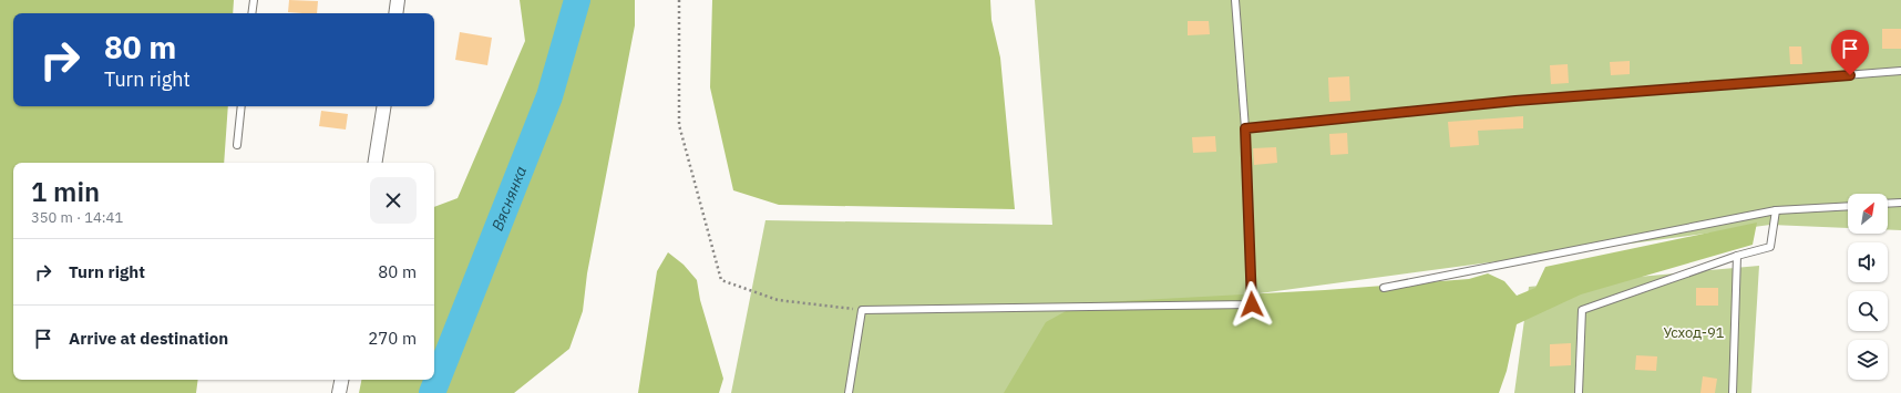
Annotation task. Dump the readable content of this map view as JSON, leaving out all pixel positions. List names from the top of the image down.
{
  "water": ["Вяснянка"],
  "parks": ["Усход-91"],
  "north": "top right",
  "page": {
    "turn": ["80 m", "Turn right"],
    "heading": ["1 min", "350 m · 14:41"],
    "list": [
      {
        "name": "Turn right",
        "value": "80 m"
      },
      {
        "name": "Arrive at destination",
        "value": "270 m"
      }
    ]
  }
}
